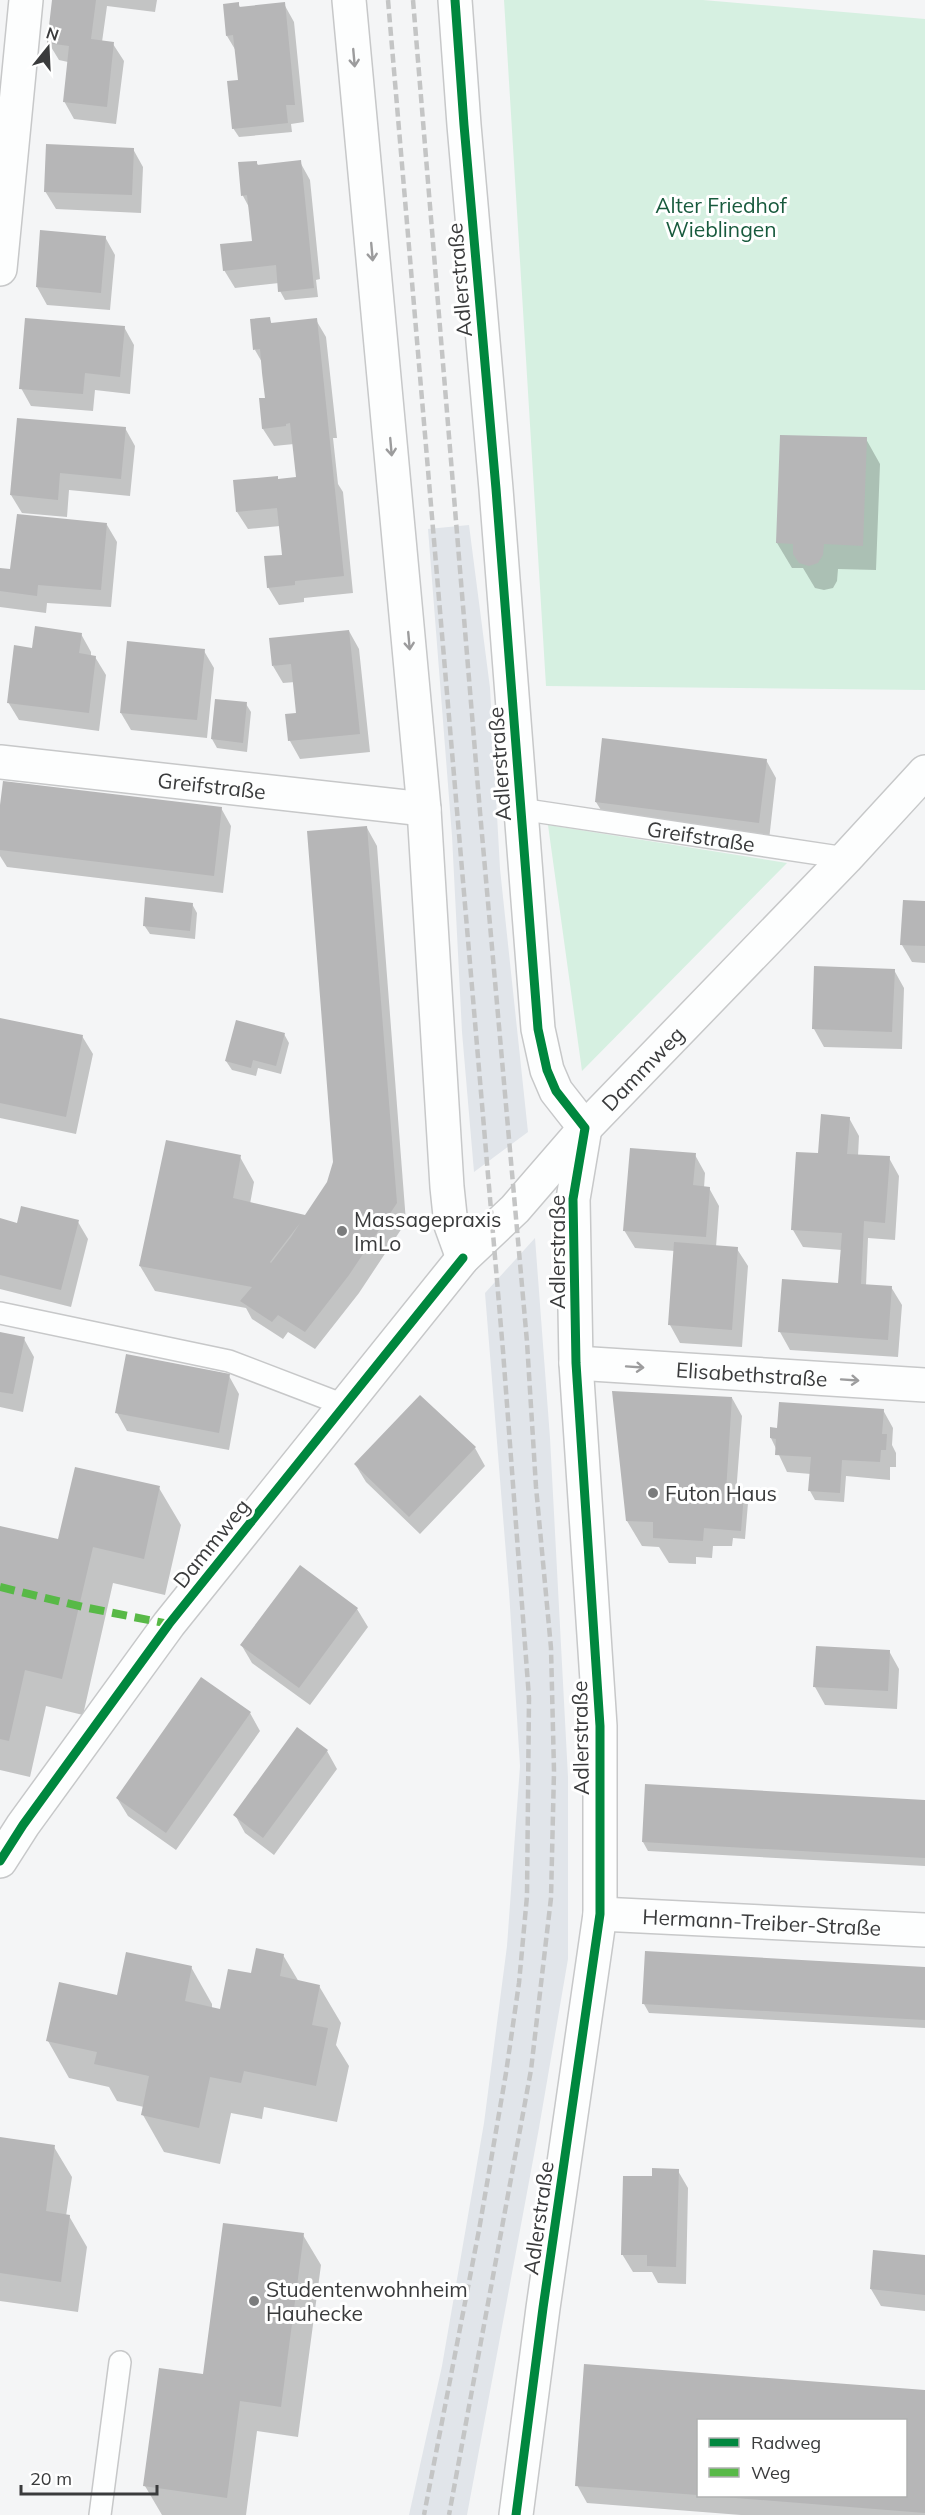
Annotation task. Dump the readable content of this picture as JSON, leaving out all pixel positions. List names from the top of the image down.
{
  "streets": {
    "street": [
      "Adlerstraße",
      "Greifstraße",
      "Dammweg",
      "Elisabethstraße",
      "Hermann-Treiber-Straße"
    ]
  },
  "crossings": [
    ["Adlerstraße", "Greifstraße"],
    ["Adlerstraße", "Dammweg"],
    ["Adlerstraße", "Elisabethstraße"],
    ["Adlerstraße", "Hermann-Treiber-Straße"],
    ["Greifstraße", "Dammweg"]
  ],
  "one_way": ["Elisabethstraße"],
  "parks": ["Alter Friedhof Wieblingen"],
  "places": ["Massagepraxis ImLo", "Futon Haus", "Studentenwohnheim Hauhecke"],
  "legend": ["Radweg", "Weg"],
  "scale_bar": "20 m",
  "north": "top"
}
